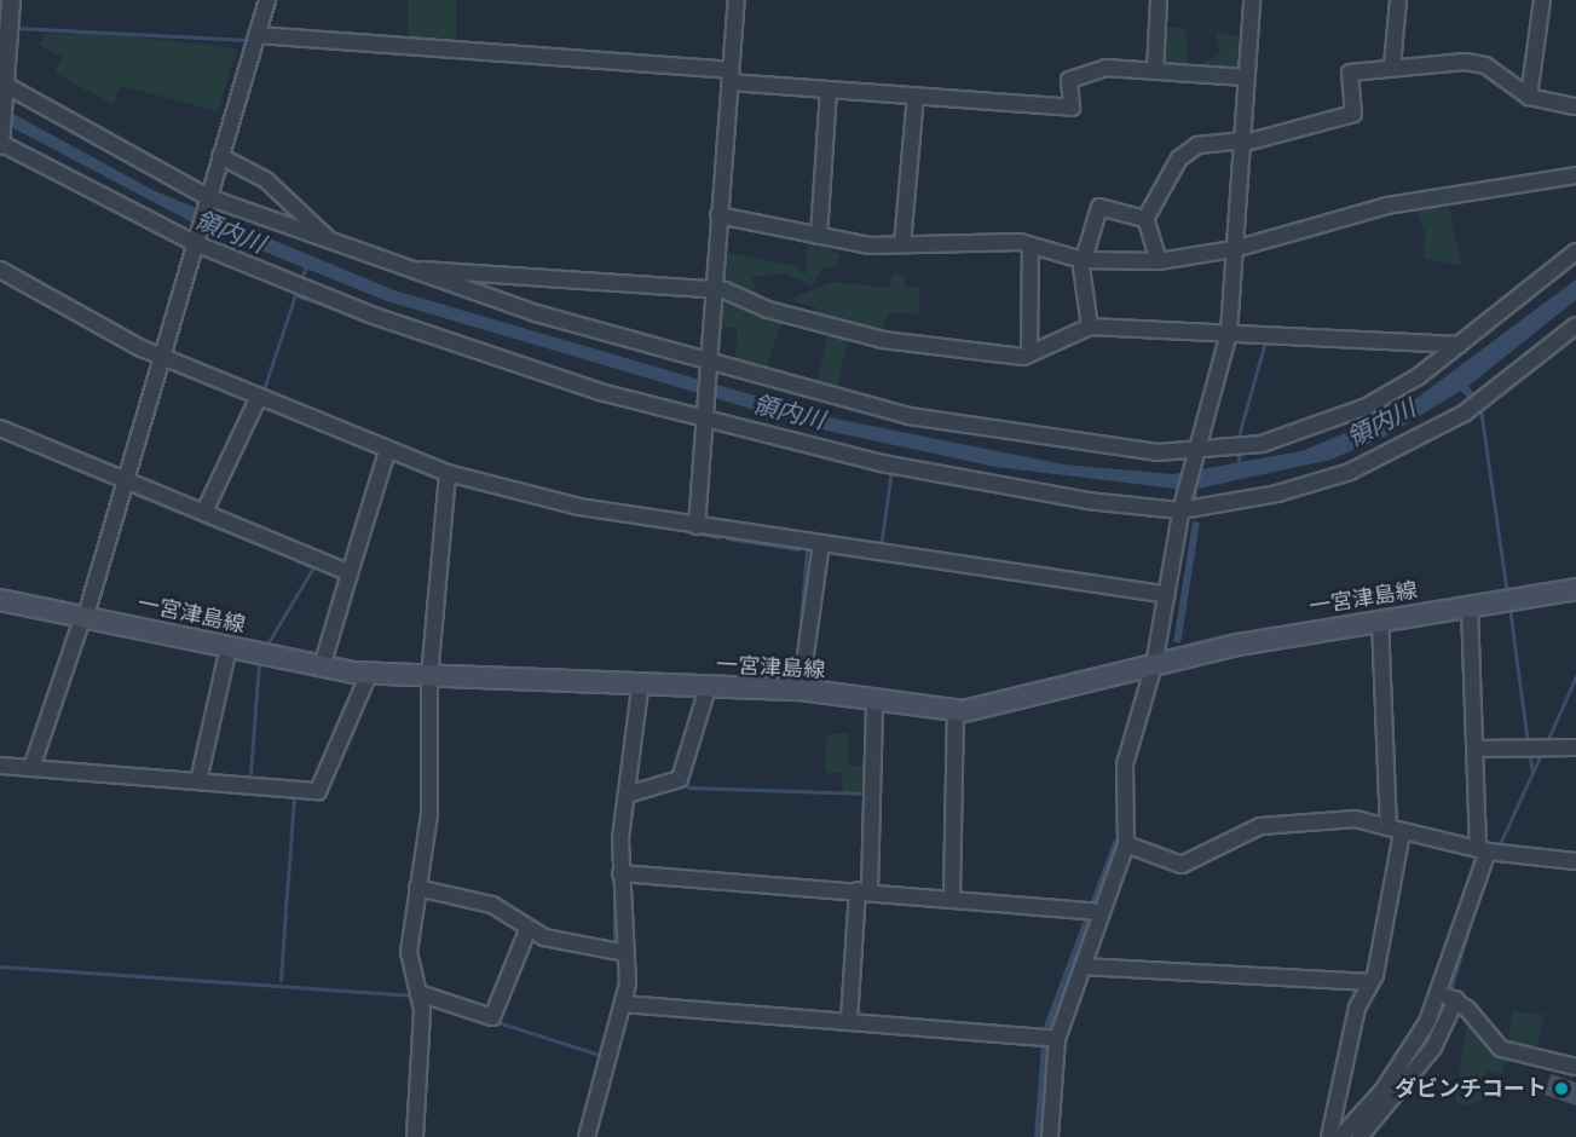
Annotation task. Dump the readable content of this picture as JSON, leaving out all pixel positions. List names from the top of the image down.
{
  "streets": {
    "main road": ["一宮津島線"]
  },
  "water": ["領内川"],
  "places": ["ダビンチコート"]
}
